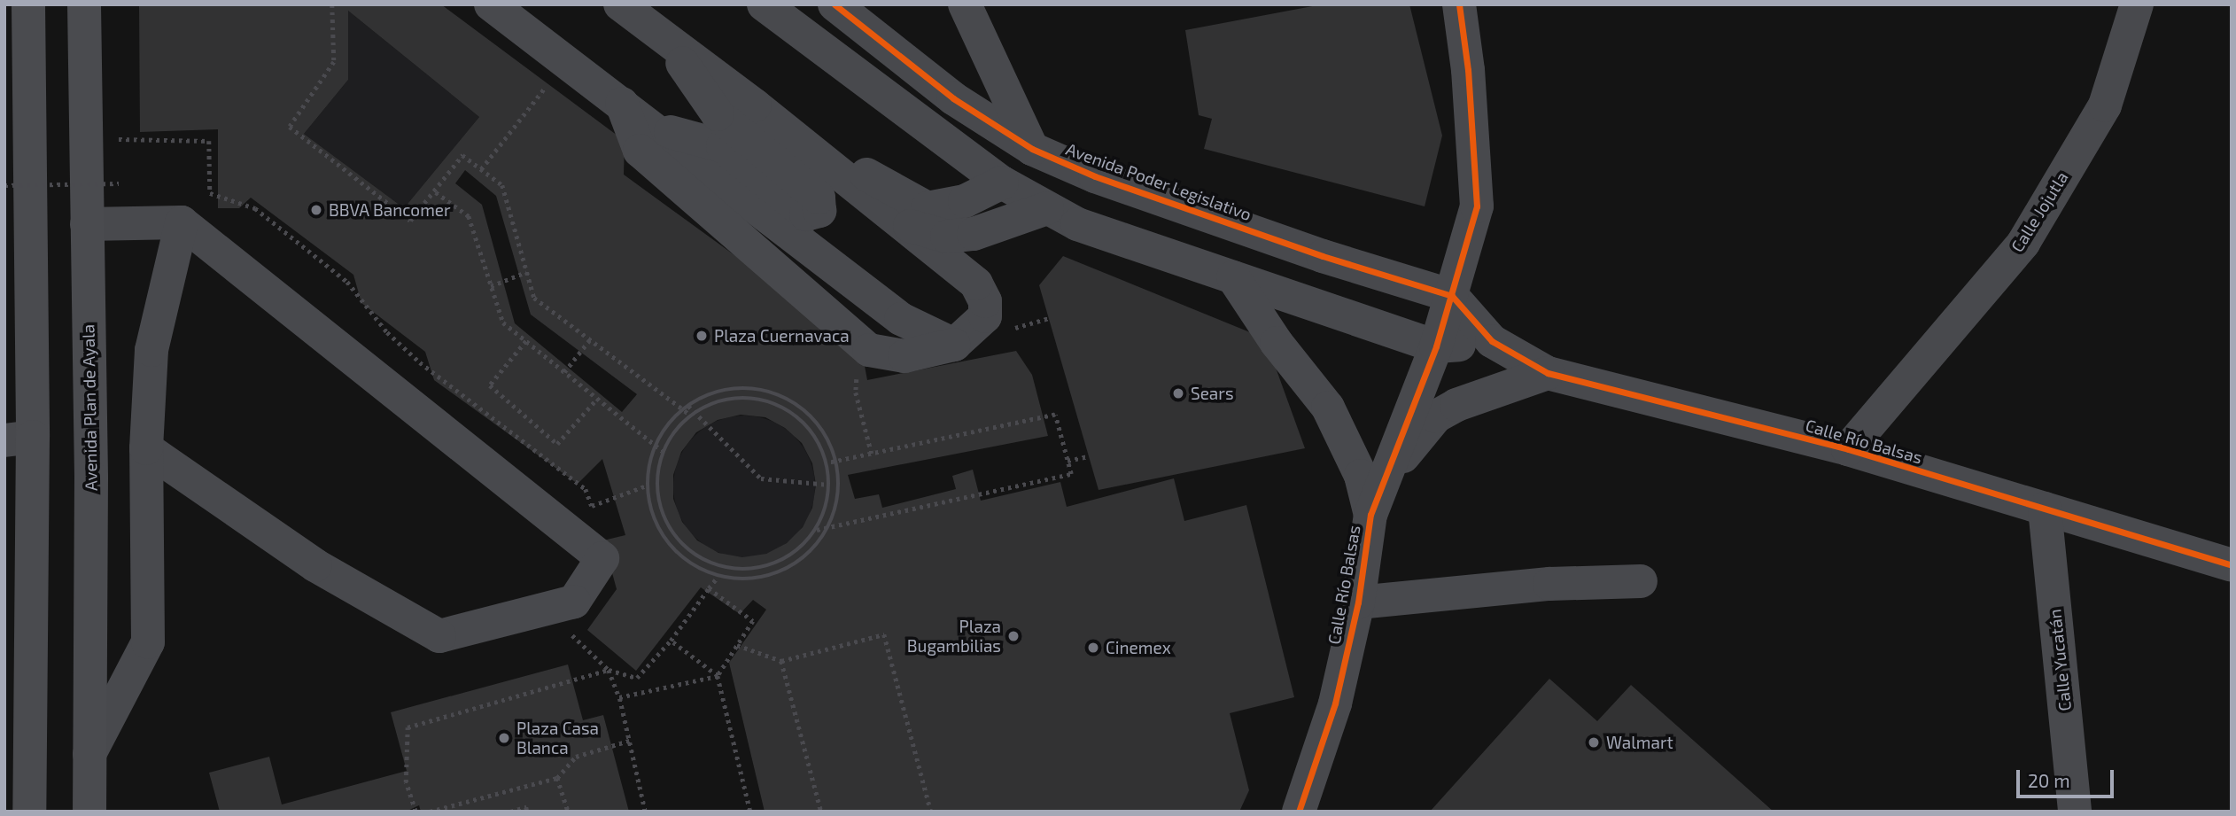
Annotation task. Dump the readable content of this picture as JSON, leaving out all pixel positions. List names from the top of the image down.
{
  "streets": {
    "main road": ["Avenida Plan de Ayala"],
    "street": [
      "Avenida Poder Legislativo",
      "Calle Jojutla",
      "Calle Río Balsas",
      "Calle Yucatán"
    ]
  },
  "crossings": [
    ["Avenida Poder Legislativo", "Calle Río Balsas"],
    ["Calle Jojutla", "Calle Río Balsas"],
    ["Calle Río Balsas", "Calle Yucatán"]
  ],
  "places": [
    "BBVA Bancomer",
    "Plaza Cuernavaca",
    "Sears",
    "Plaza Bugambilias",
    "Cinemex",
    "Plaza Casa Blanca",
    "Walmart"
  ],
  "scale_bar": "20 m"
}
